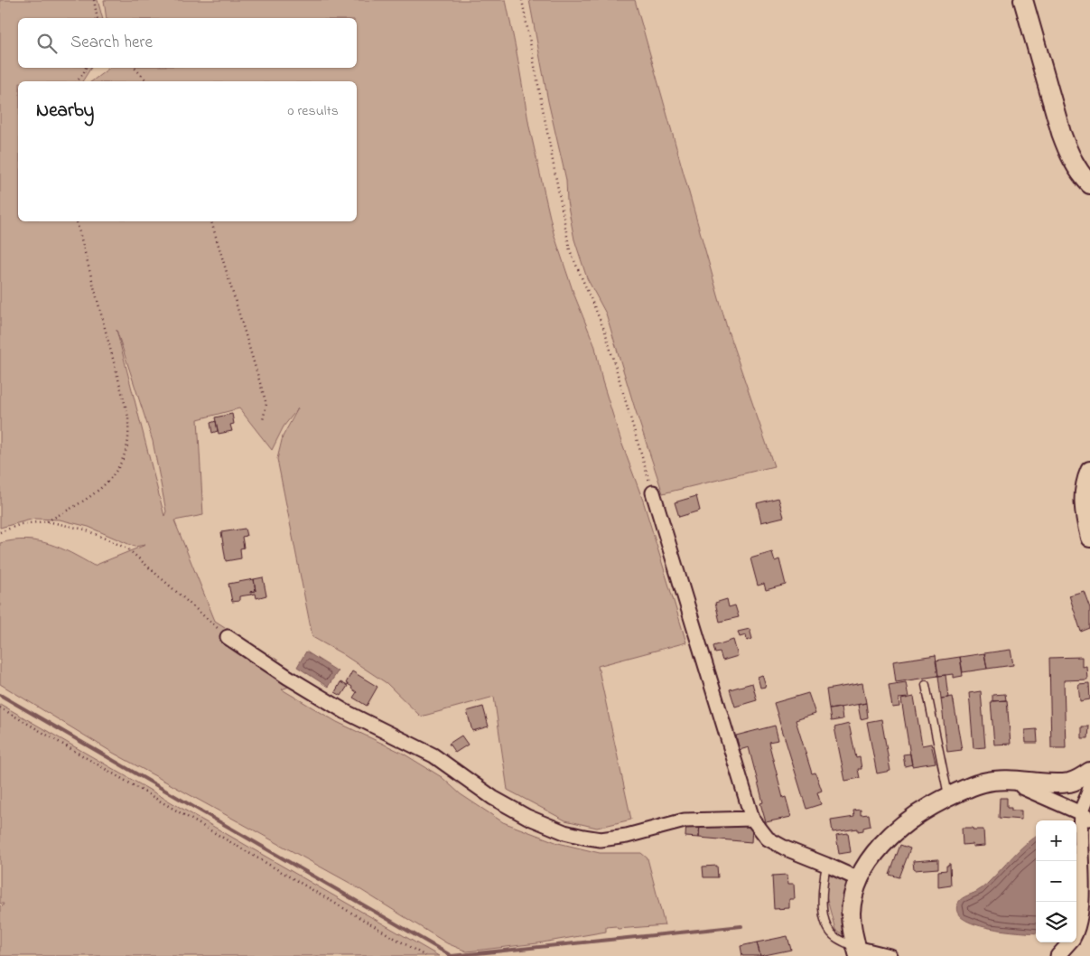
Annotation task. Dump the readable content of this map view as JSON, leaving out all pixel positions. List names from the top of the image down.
{
  "page": {
    "search": "Search here",
    "heading": ["Nearby", "0 results"],
    "map_buttons": ["+", "−"]
  }
}
